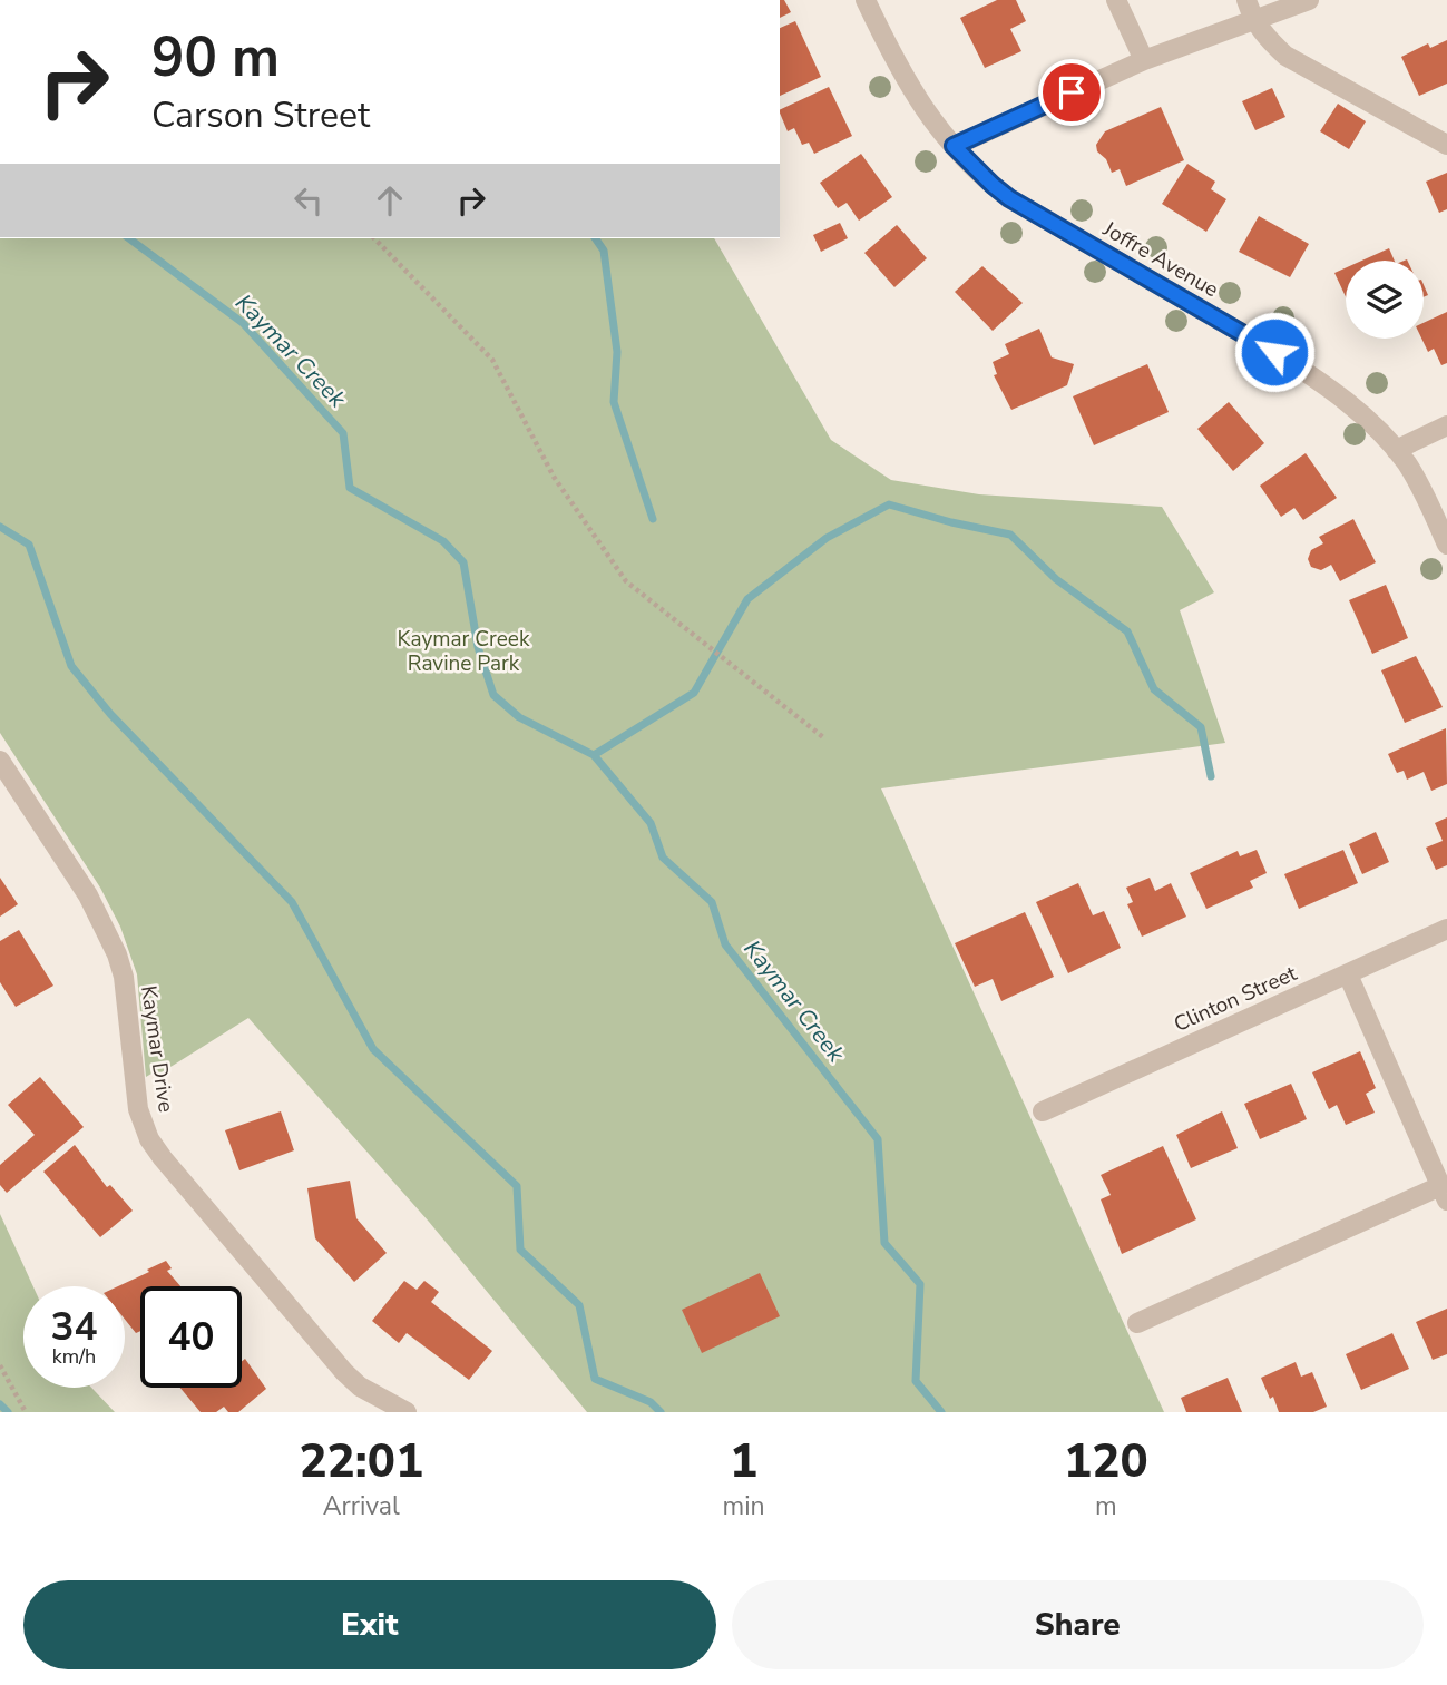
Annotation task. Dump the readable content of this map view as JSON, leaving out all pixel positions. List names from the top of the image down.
{
  "streets": {
    "street": ["Joffre Avenue", "Clinton Street", "Kaymar Drive"]
  },
  "water": ["Kaymar Creek"],
  "parks": ["Kaymar Creek Ravine Park"],
  "page": {
    "turn": ["90 m", "Carson Street"],
    "speed": "34 km/h",
    "limit": "40",
    "eta": [
      "22:01",
      "Arrival",
      "1",
      "min",
      "120",
      "m"
    ],
    "buttons": ["Exit", "Share"]
  }
}
